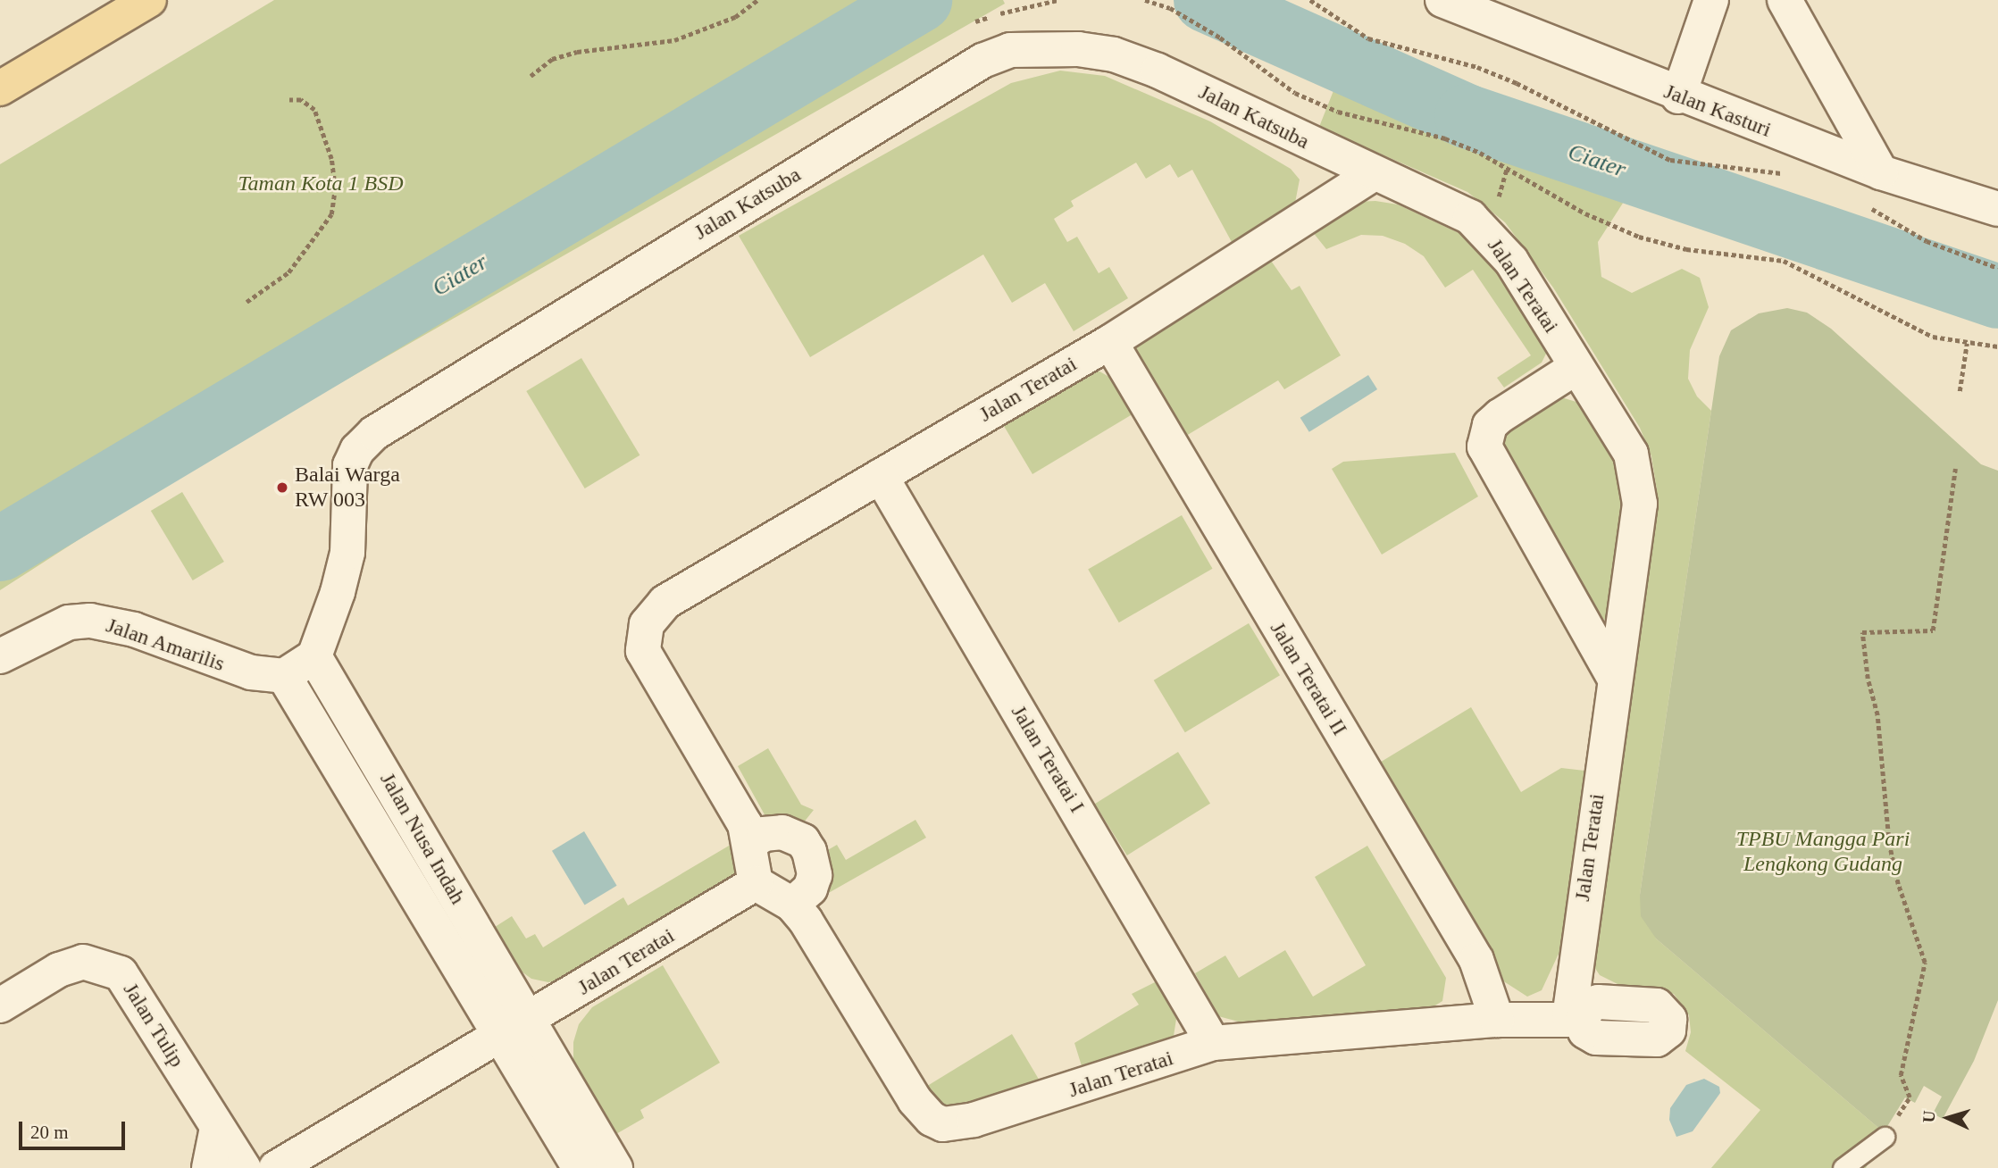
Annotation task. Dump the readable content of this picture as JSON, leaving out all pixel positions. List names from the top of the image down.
{
  "streets": {
    "street": [
      "Jalan Kasturi",
      "Jalan Katsuba",
      "Jalan Teratai",
      "Jalan Amarilis",
      "Jalan Teratai II",
      "Jalan Teratai I",
      "Jalan Nusa Indah",
      "Jalan Tulip"
    ]
  },
  "crossings": [
    ["Jalan Katsuba", "Jalan Teratai"],
    ["Jalan Katsuba", "Jalan Amarilis"],
    ["Jalan Katsuba", "Jalan Nusa Indah"],
    ["Jalan Teratai", "Jalan Teratai II"],
    ["Jalan Teratai", "Jalan Teratai I"],
    ["Jalan Teratai", "Jalan Nusa Indah"],
    ["Jalan Amarilis", "Jalan Nusa Indah"]
  ],
  "water": ["Ciater"],
  "parks": ["Taman Kota 1 BSD", "TPBU Mangga Pari Lengkong Gudang"],
  "places": ["Balai Warga RW 003"],
  "scale_bar": "20 m",
  "north": "left"
}
